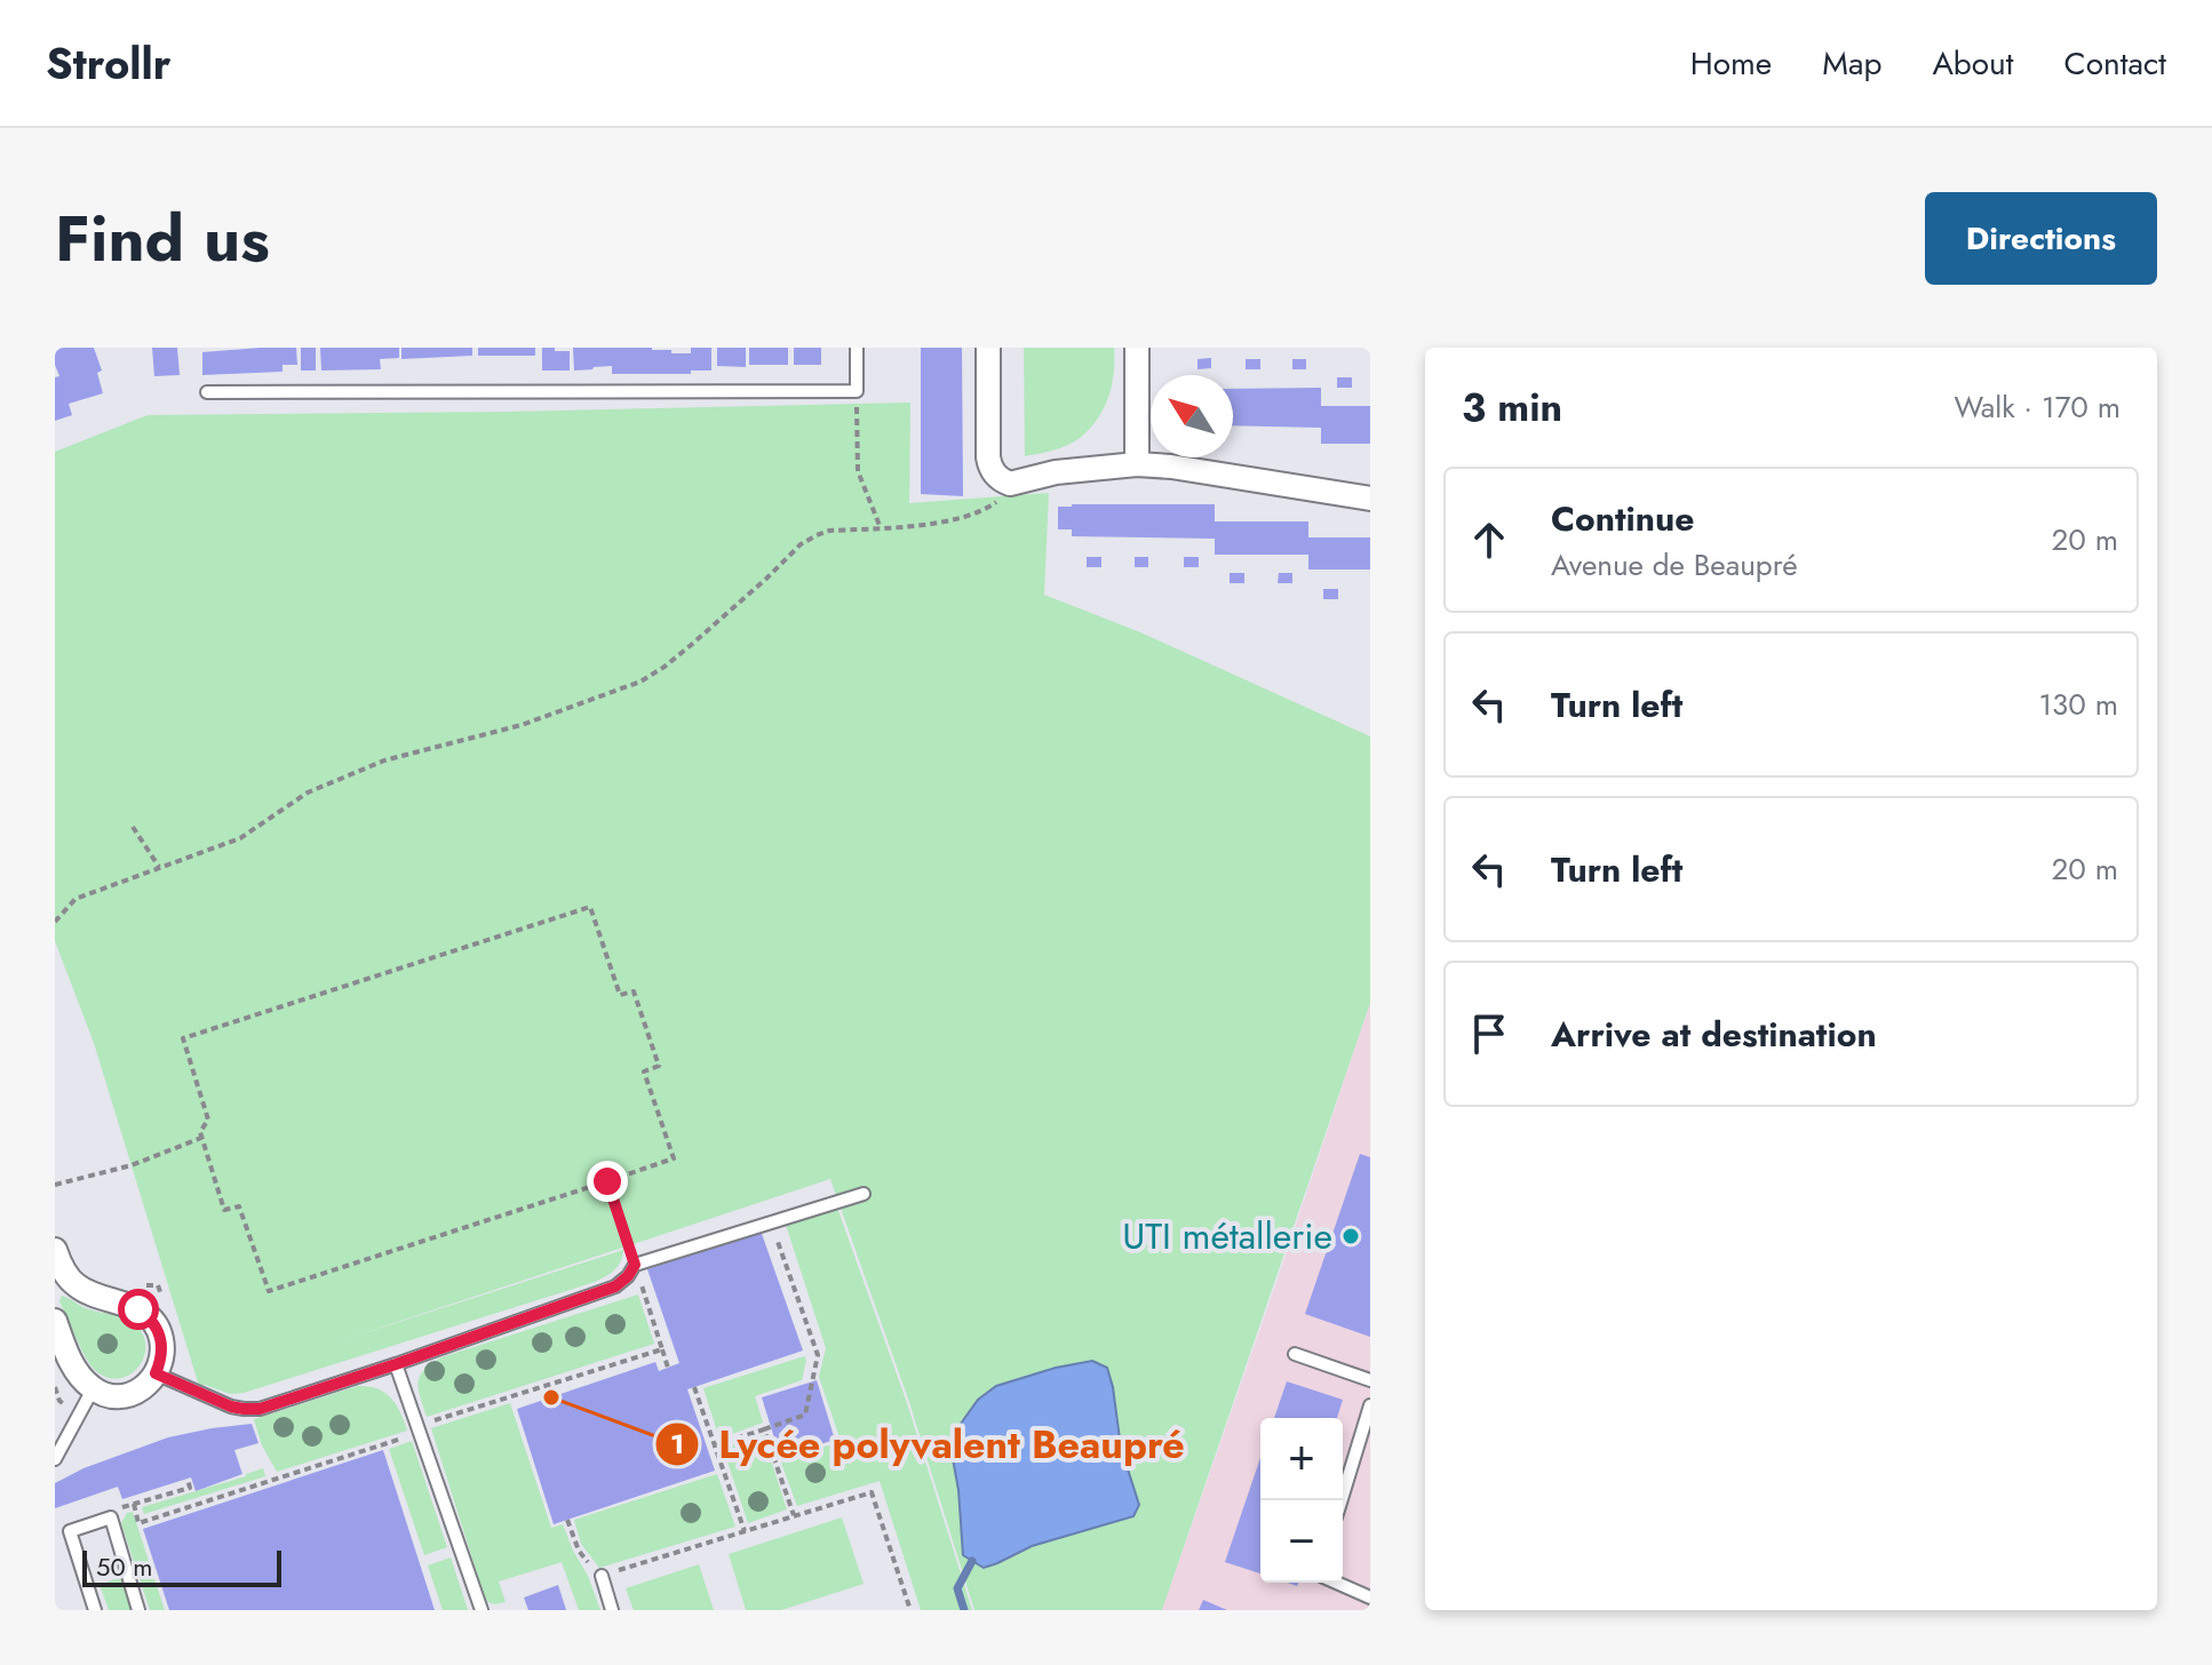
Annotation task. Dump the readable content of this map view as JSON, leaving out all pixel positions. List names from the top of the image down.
{
  "places": ["UTI métallerie", "Lycée polyvalent Beaupré"],
  "scale_bar": "50 m",
  "north": "top left",
  "page": {
    "header": "Strollr",
    "nav": [
      "Home",
      "Map",
      "About",
      "Contact"
    ],
    "title": "Find us",
    "buttons": "Directions",
    "heading": ["3 min", "Walk · 170 m"],
    "list": [
      ["Continue", "Avenue de Beaupré", "20 m"],
      ["Turn left", "130 m"],
      ["Turn left", "20 m"],
      "Arrive at destination"
    ],
    "map_buttons": ["+", "−"],
    "scale": "50 m"
  }
}
